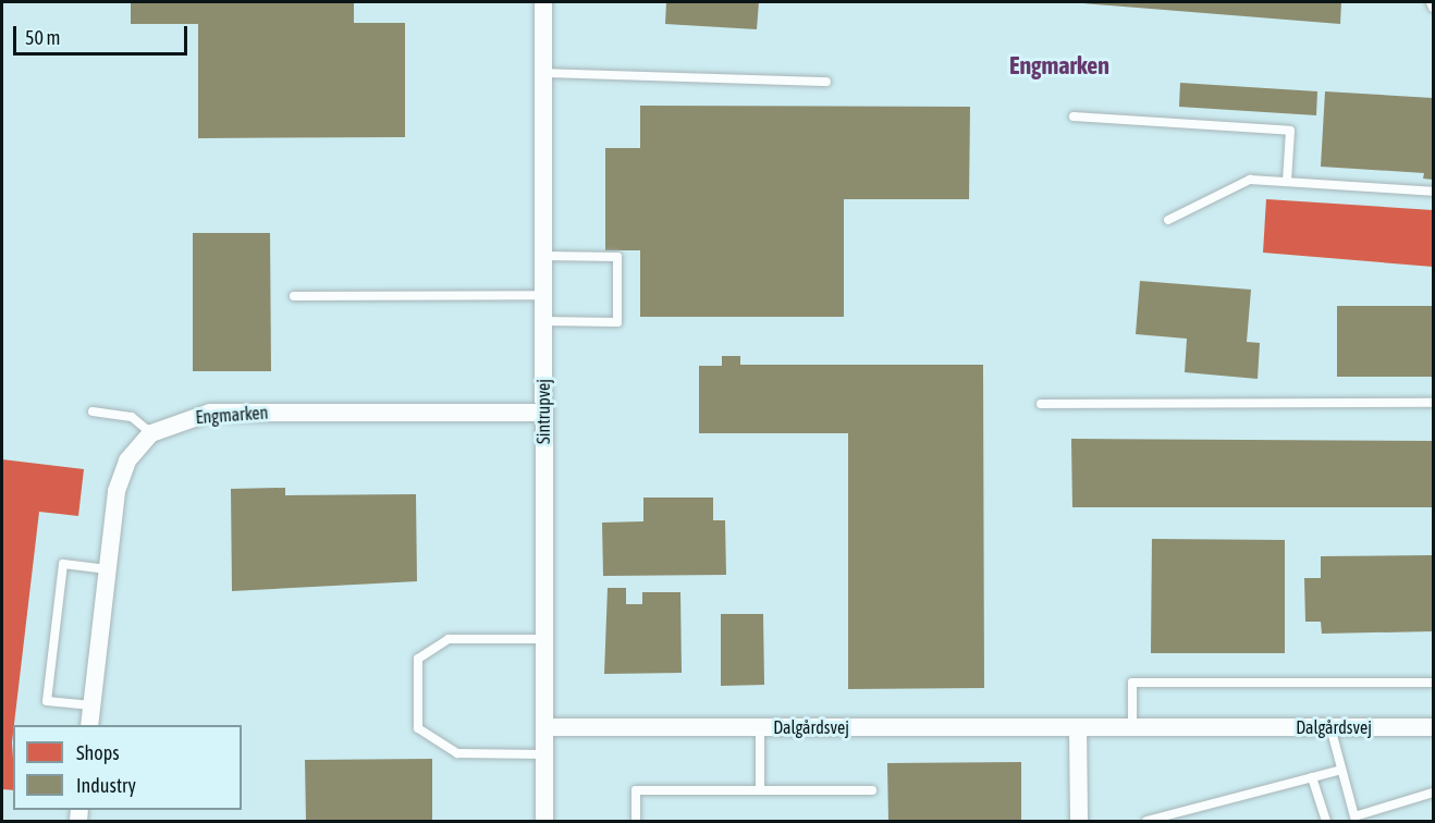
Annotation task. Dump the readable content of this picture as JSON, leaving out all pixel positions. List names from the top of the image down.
{
  "streets": {
    "street": ["Sintrupvej", "Engmarken", "Dalgårdsvej"]
  },
  "crossings": [
    ["Sintrupvej", "Engmarken"],
    ["Sintrupvej", "Dalgårdsvej"]
  ],
  "districts": ["Engmarken"],
  "legend": ["Shops", "Industry"],
  "scale_bar": "50 m"
}
